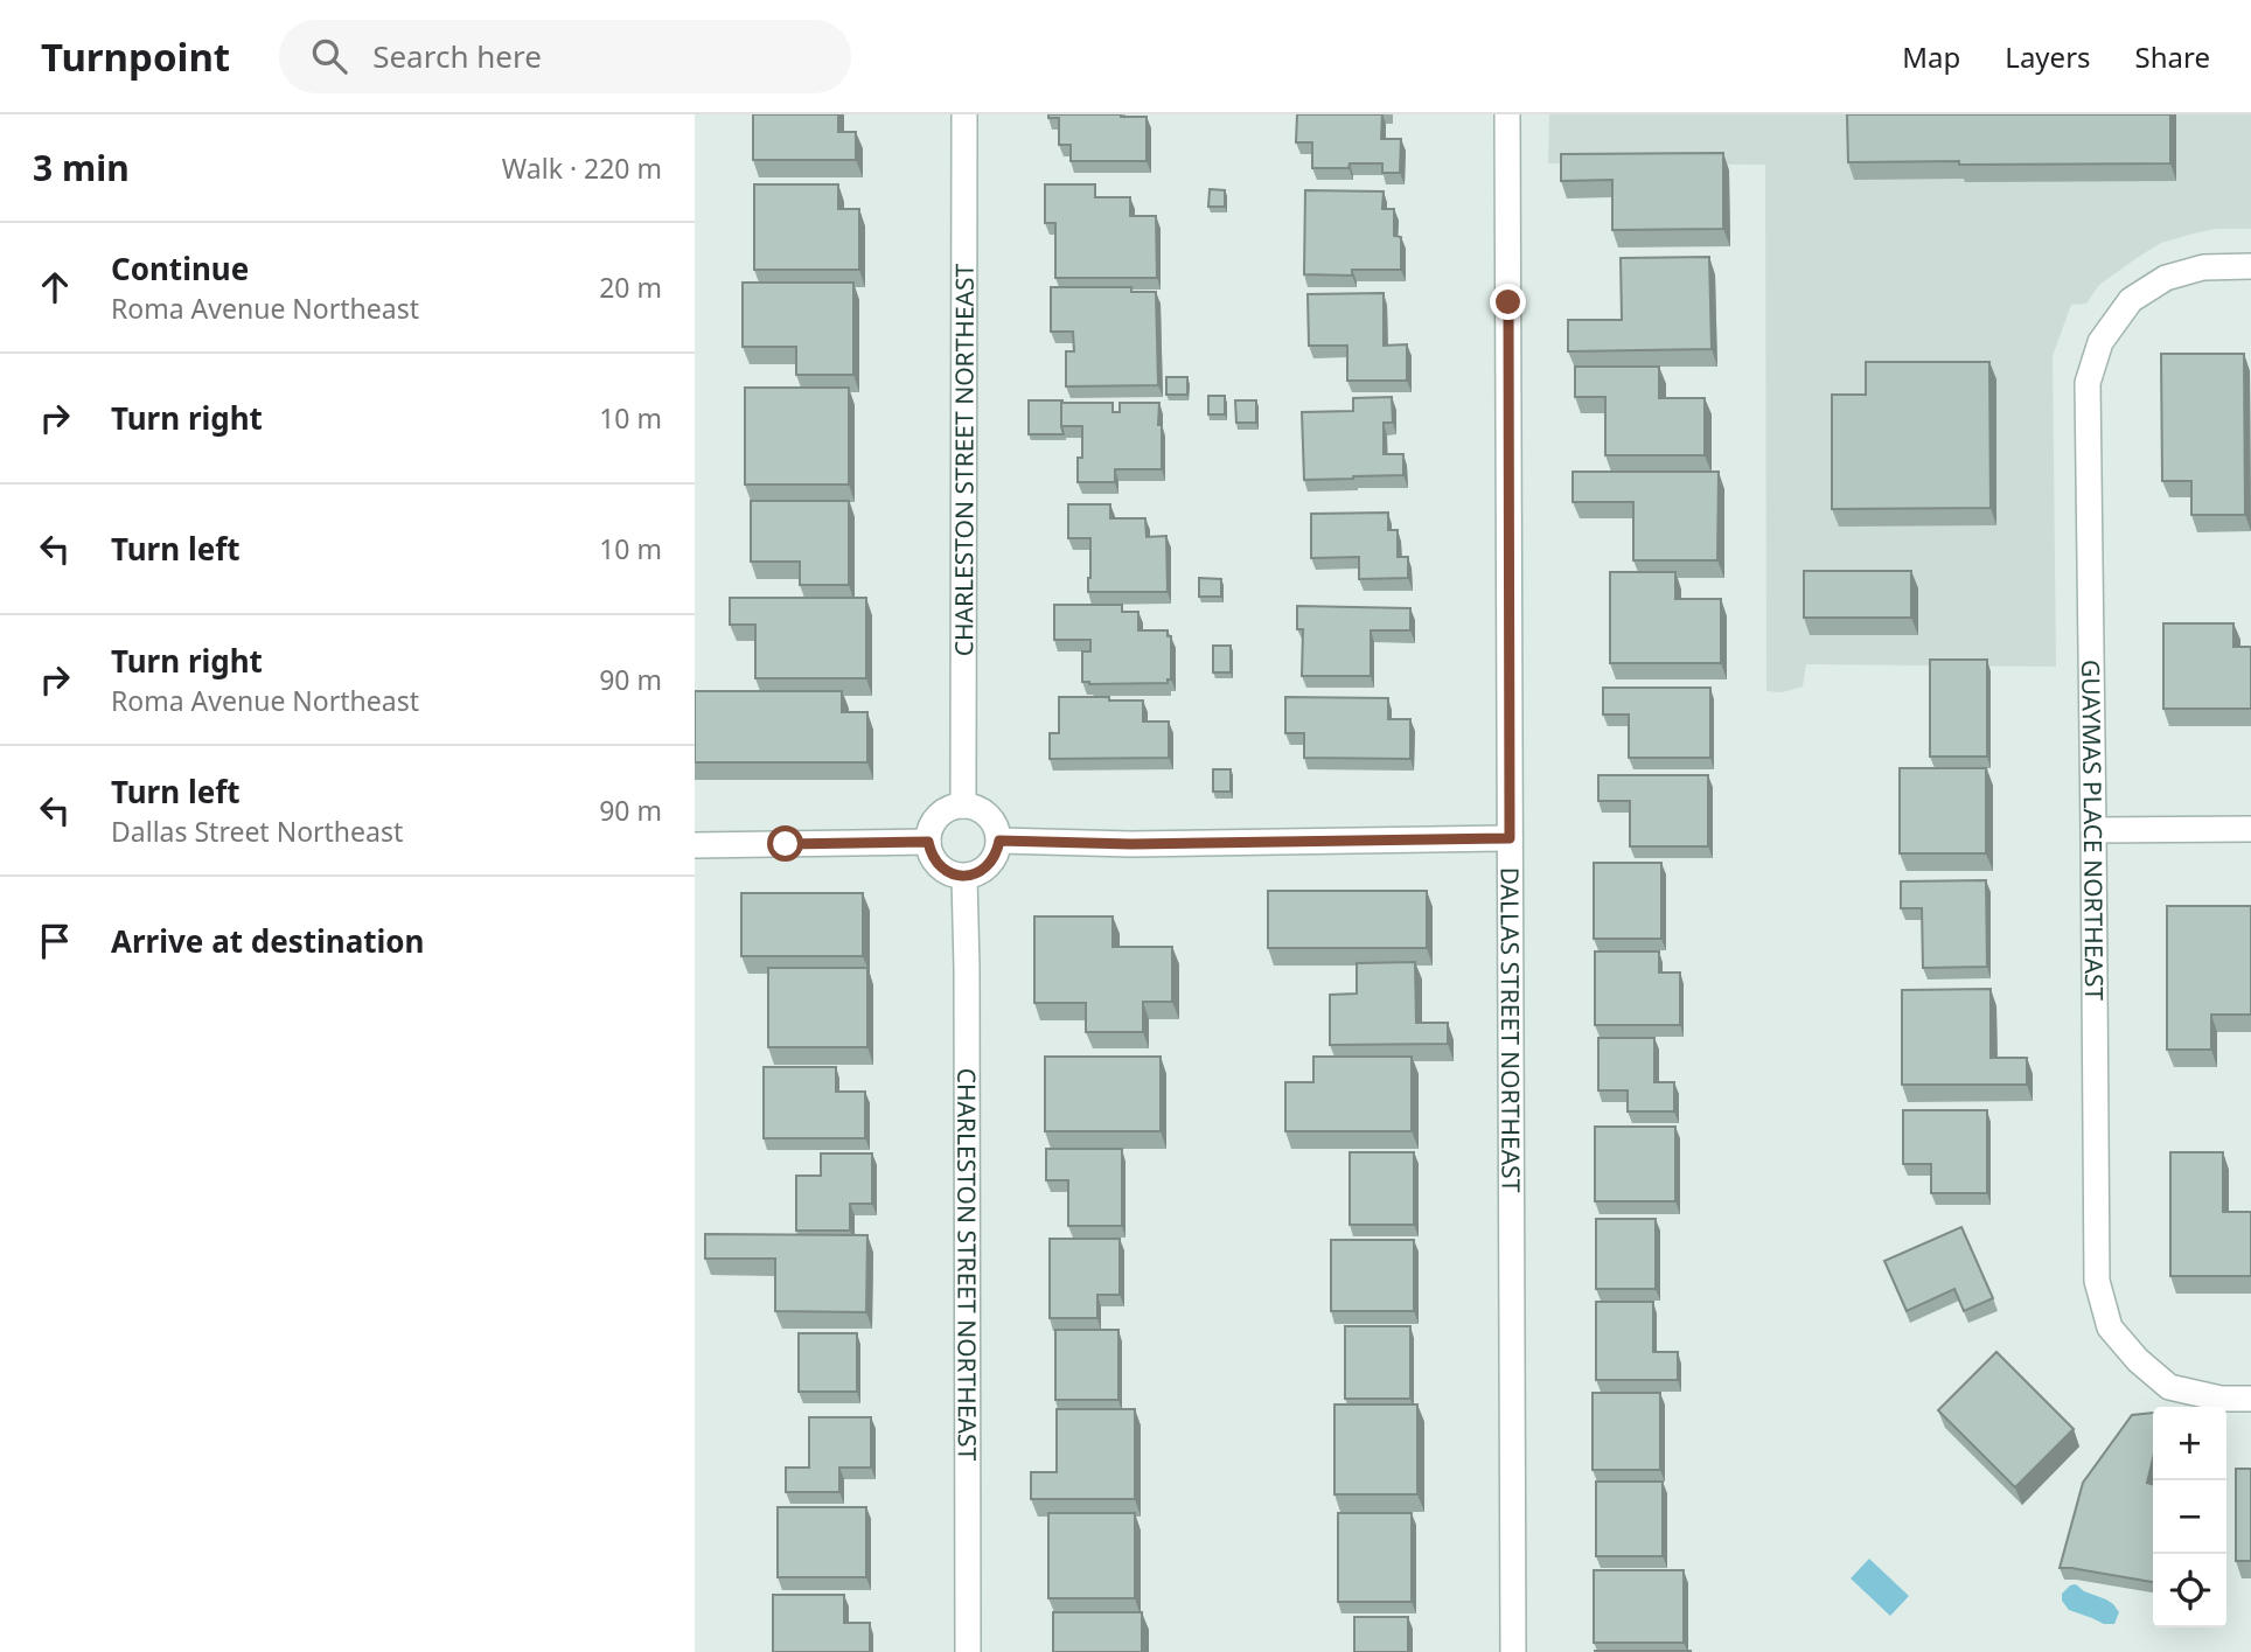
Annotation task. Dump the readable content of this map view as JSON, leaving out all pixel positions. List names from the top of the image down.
{
  "streets": {
    "street": ["CHARLESTON STREET NORTHEAST", "GUAYMAS PLACE NORTHEAST", "DALLAS STREET NORTHEAST"]
  },
  "page": {
    "header": "Turnpoint",
    "search": "Search here",
    "nav": ["Map", "Layers", "Share"],
    "heading": ["3 min", "Walk · 220 m"],
    "list": [
      ["Continue", "Roma Avenue Northeast", "20 m"],
      ["Turn right", "10 m"],
      ["Turn left", "10 m"],
      ["Turn right", "Roma Avenue Northeast", "90 m"],
      ["Turn left", "Dallas Street Northeast", "90 m"],
      "Arrive at destination"
    ],
    "map_buttons": ["+", "−"]
  }
}
